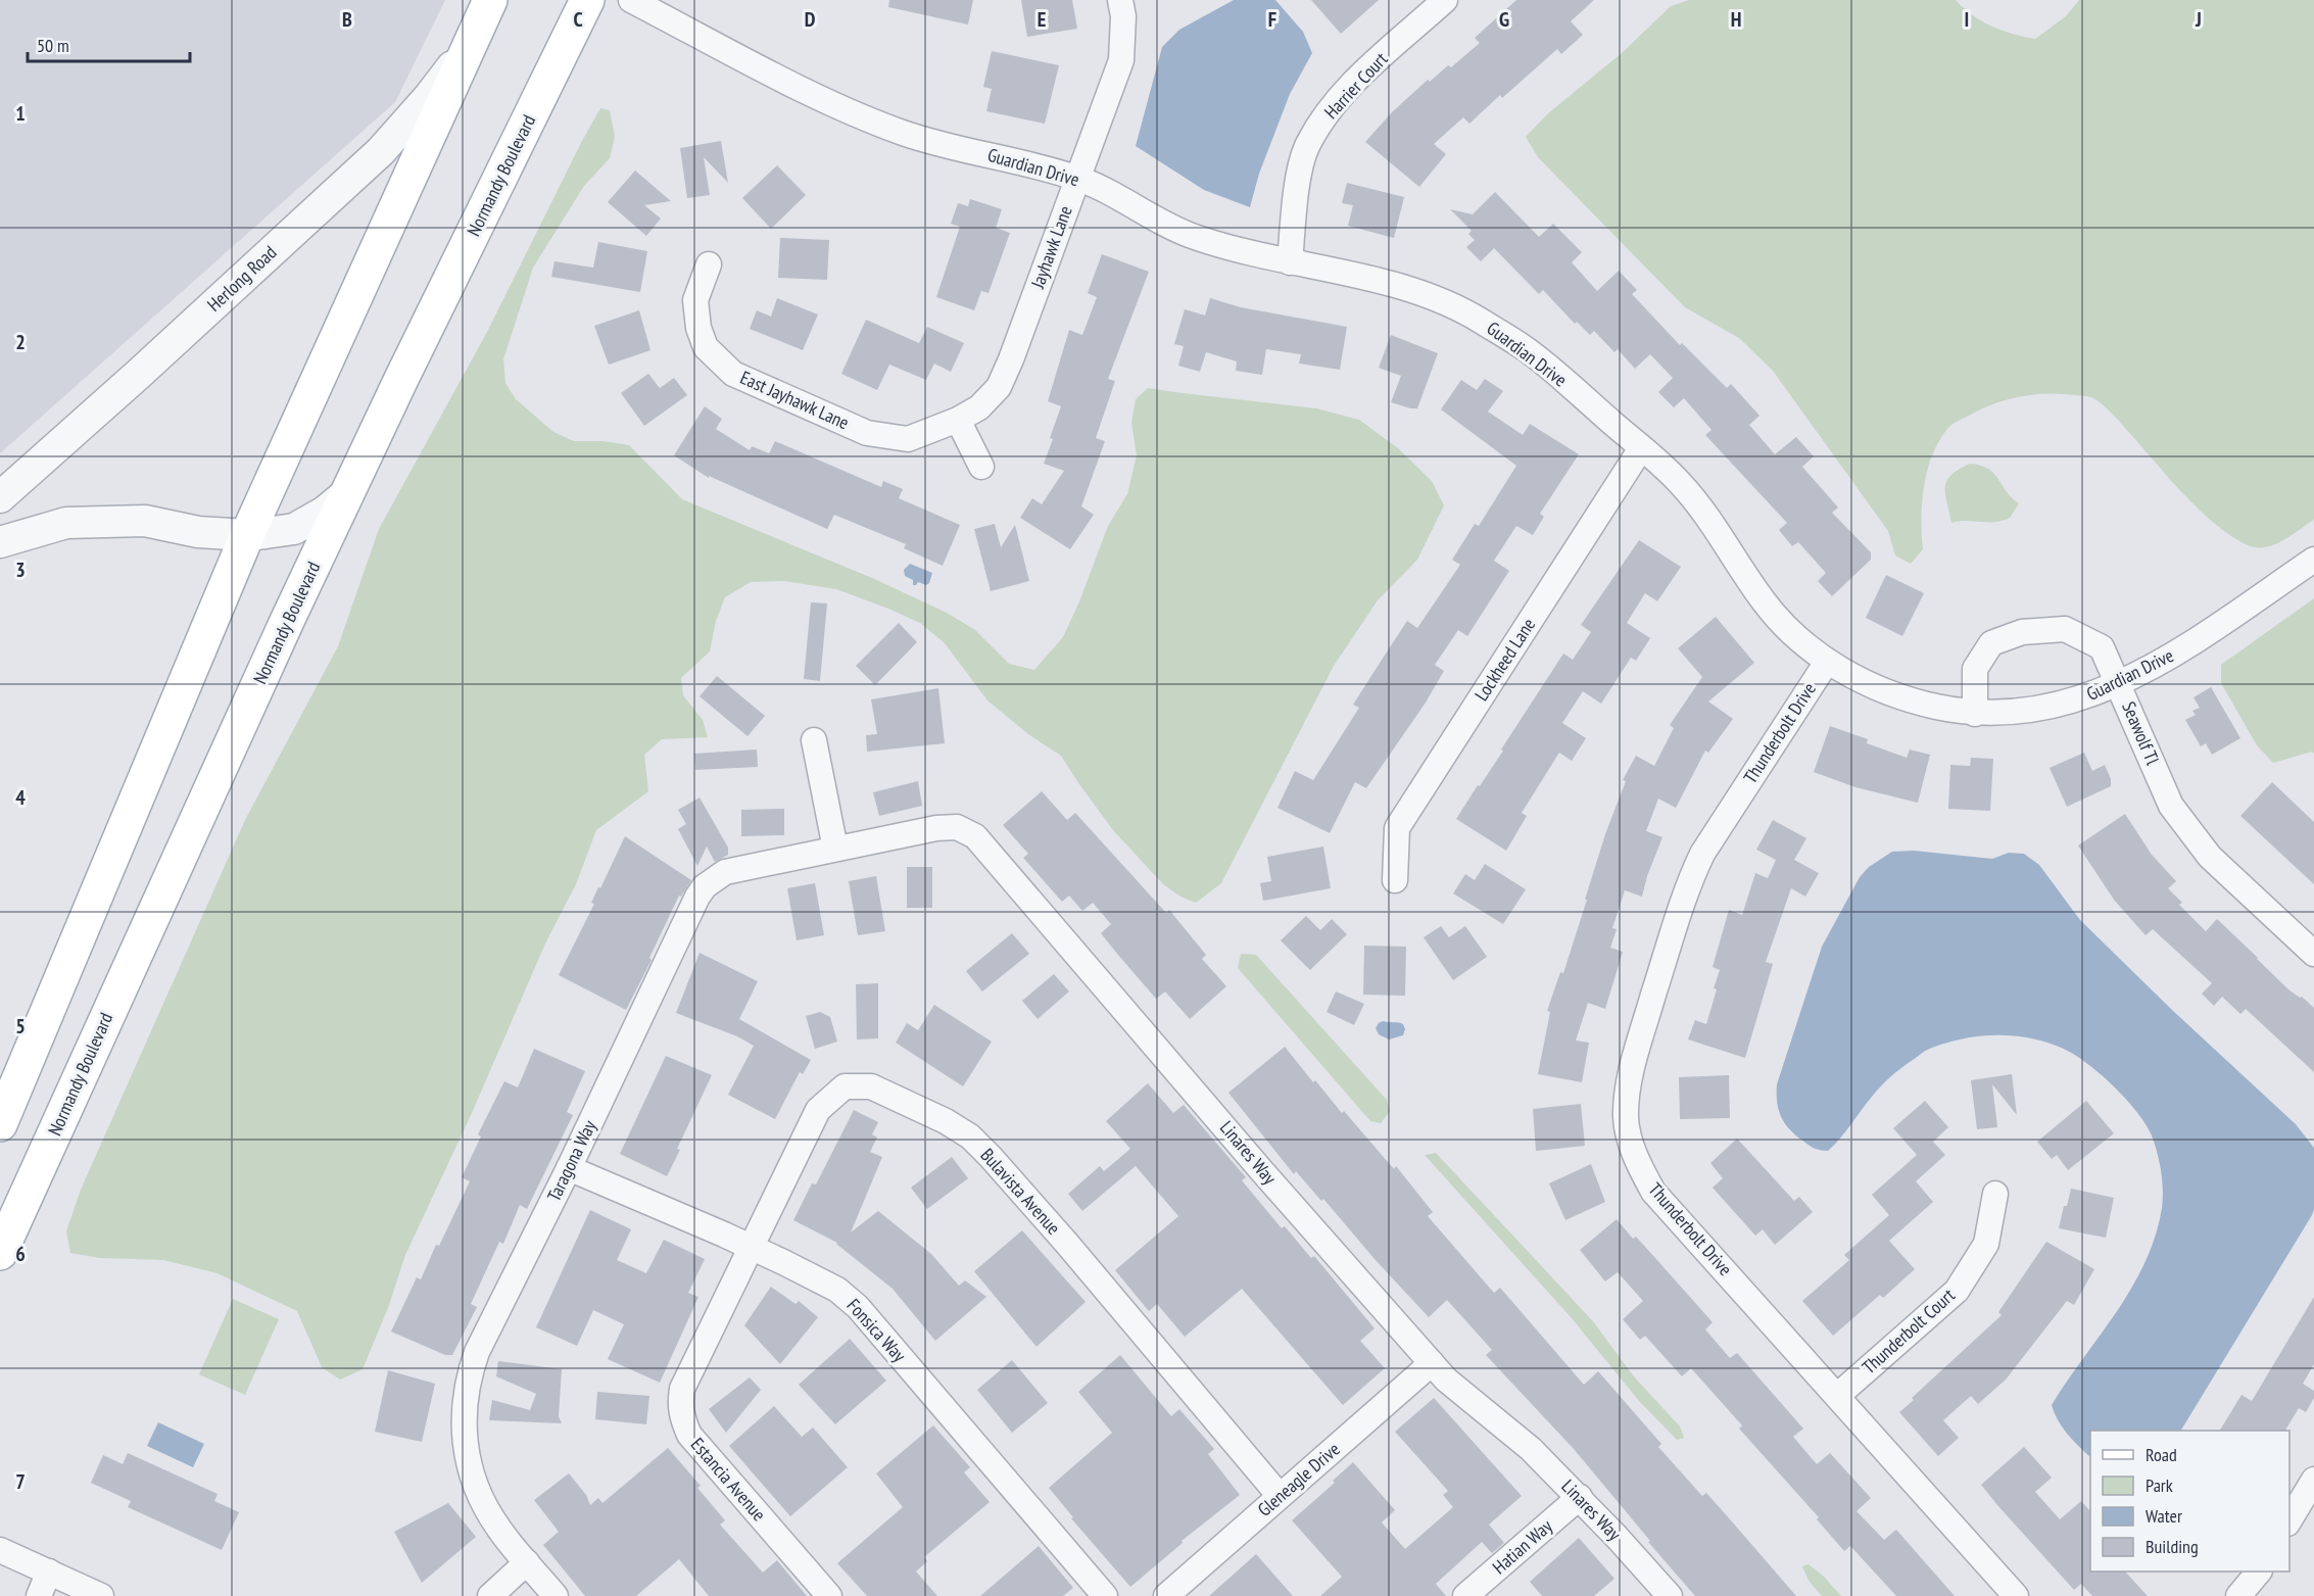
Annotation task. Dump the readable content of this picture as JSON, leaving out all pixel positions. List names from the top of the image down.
{
  "streets": {
    "main road": ["Normandy Boulevard"],
    "street": [
      "Harrier Court",
      "Guardian Drive",
      "Jayhawk Lane",
      "Herlong Road",
      "East Jayhawk Lane",
      "Lockheed Lane",
      "Thunderbolt Drive",
      "Seawolf Tl",
      "Linares Way",
      "Taragona Way",
      "Bulavista Avenue",
      "Fonsica Way",
      "Thunderbolt Court",
      "Estancia Avenue",
      "Gleneagle Drive",
      "Hatian Way"
    ]
  },
  "crossings": [
    ["Harrier Court", "Guardian Drive"],
    ["Guardian Drive", "Jayhawk Lane"],
    ["Guardian Drive", "Lockheed Lane"],
    ["Guardian Drive", "Thunderbolt Drive"],
    ["Guardian Drive", "Seawolf Tl"],
    ["Jayhawk Lane", "East Jayhawk Lane"],
    ["Thunderbolt Drive", "Thunderbolt Court"],
    ["Linares Way", "Taragona Way"],
    ["Linares Way", "Gleneagle Drive"],
    ["Linares Way", "Hatian Way"],
    ["Taragona Way", "Fonsica Way"],
    ["Bulavista Avenue", "Fonsica Way"],
    ["Bulavista Avenue", "Estancia Avenue"],
    ["Bulavista Avenue", "Gleneagle Drive"],
    ["Fonsica Way", "Estancia Avenue"]
  ],
  "legend": [
    "Road",
    "Park",
    "Water",
    "Building"
  ],
  "scale_bar": "50 m",
  "grid": {
    "columns": [
      "B",
      "C",
      "D",
      "E",
      "F",
      "G",
      "H",
      "I",
      "J"
    ],
    "rows": [
      "1",
      "2",
      "3",
      "4",
      "5",
      "6",
      "7"
    ]
  }
}
